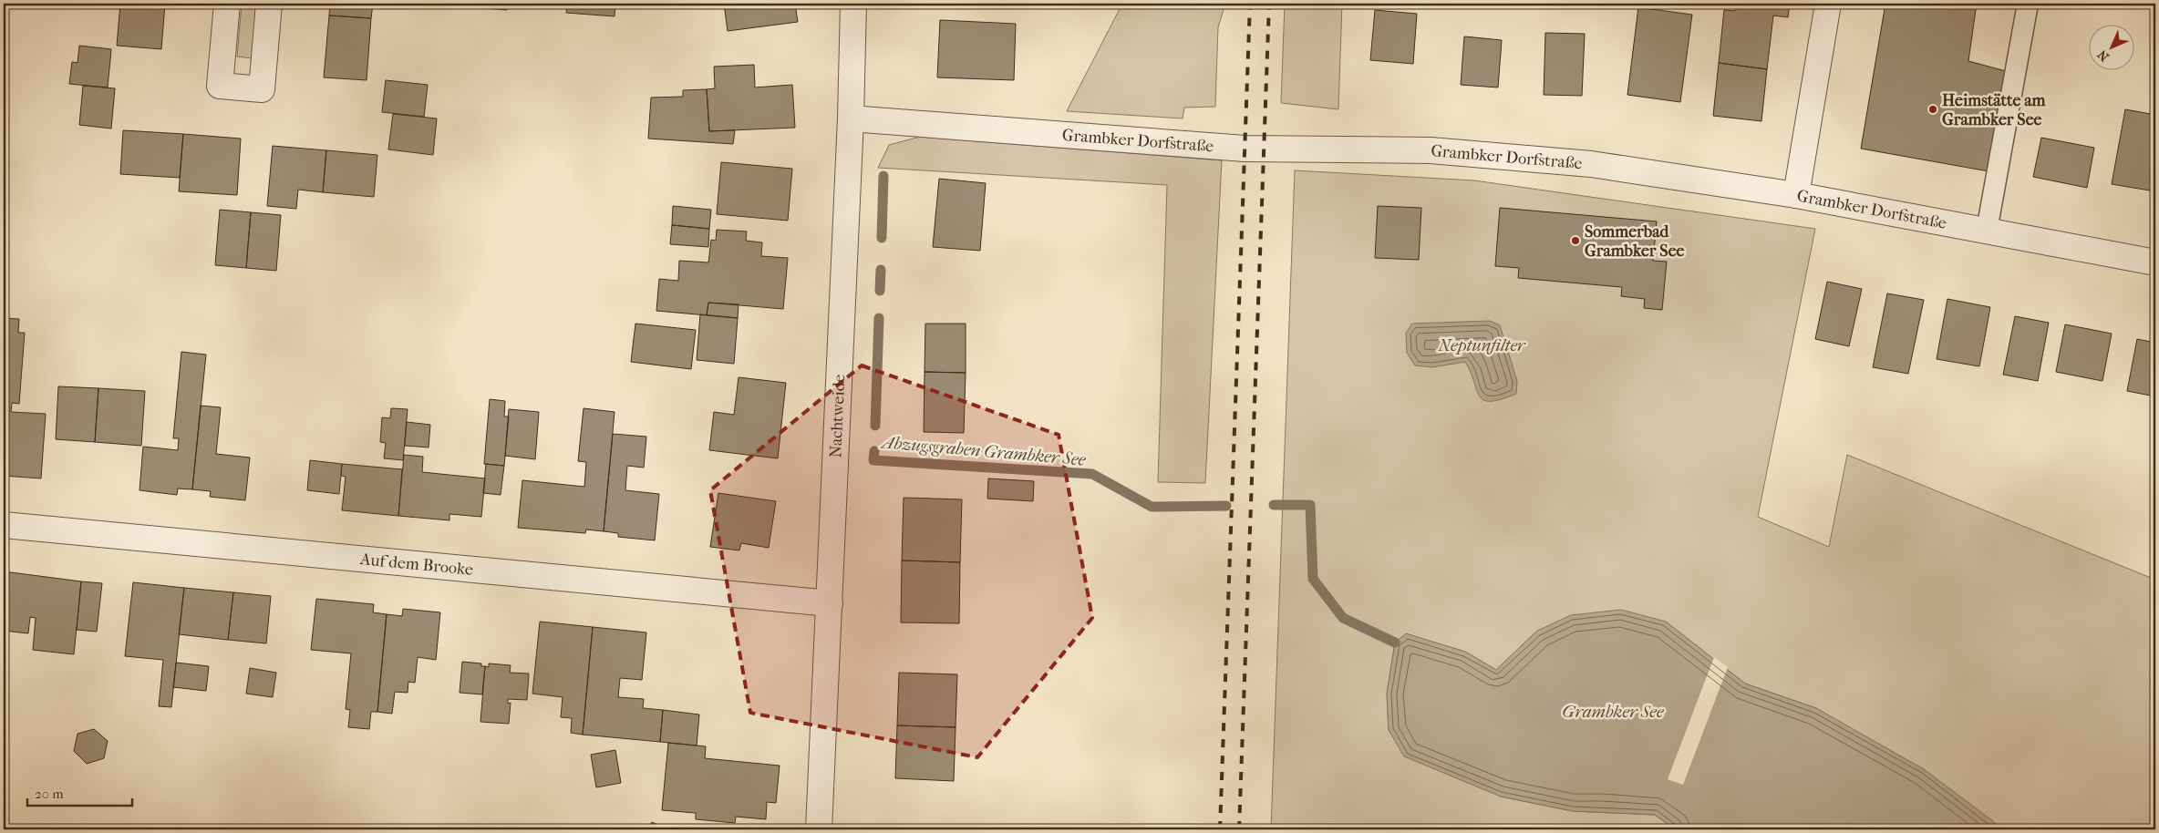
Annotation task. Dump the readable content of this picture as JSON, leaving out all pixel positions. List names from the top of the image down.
{
  "streets": {
    "street": ["Grambker Dorfstraße", "Nachtweide", "Auf dem Brooke"]
  },
  "crossings": [
    ["Grambker Dorfstraße", "Nachtweide"],
    ["Nachtweide", "Auf dem Brooke"]
  ],
  "water": ["Neptunfilter", "Abzugsgraben Grambker See", "Grambker See"],
  "places": ["Heimstätte am Grambker See", "Sommerbad Grambker See"],
  "scale_bar": "20 m",
  "north": "bottom left"
}
